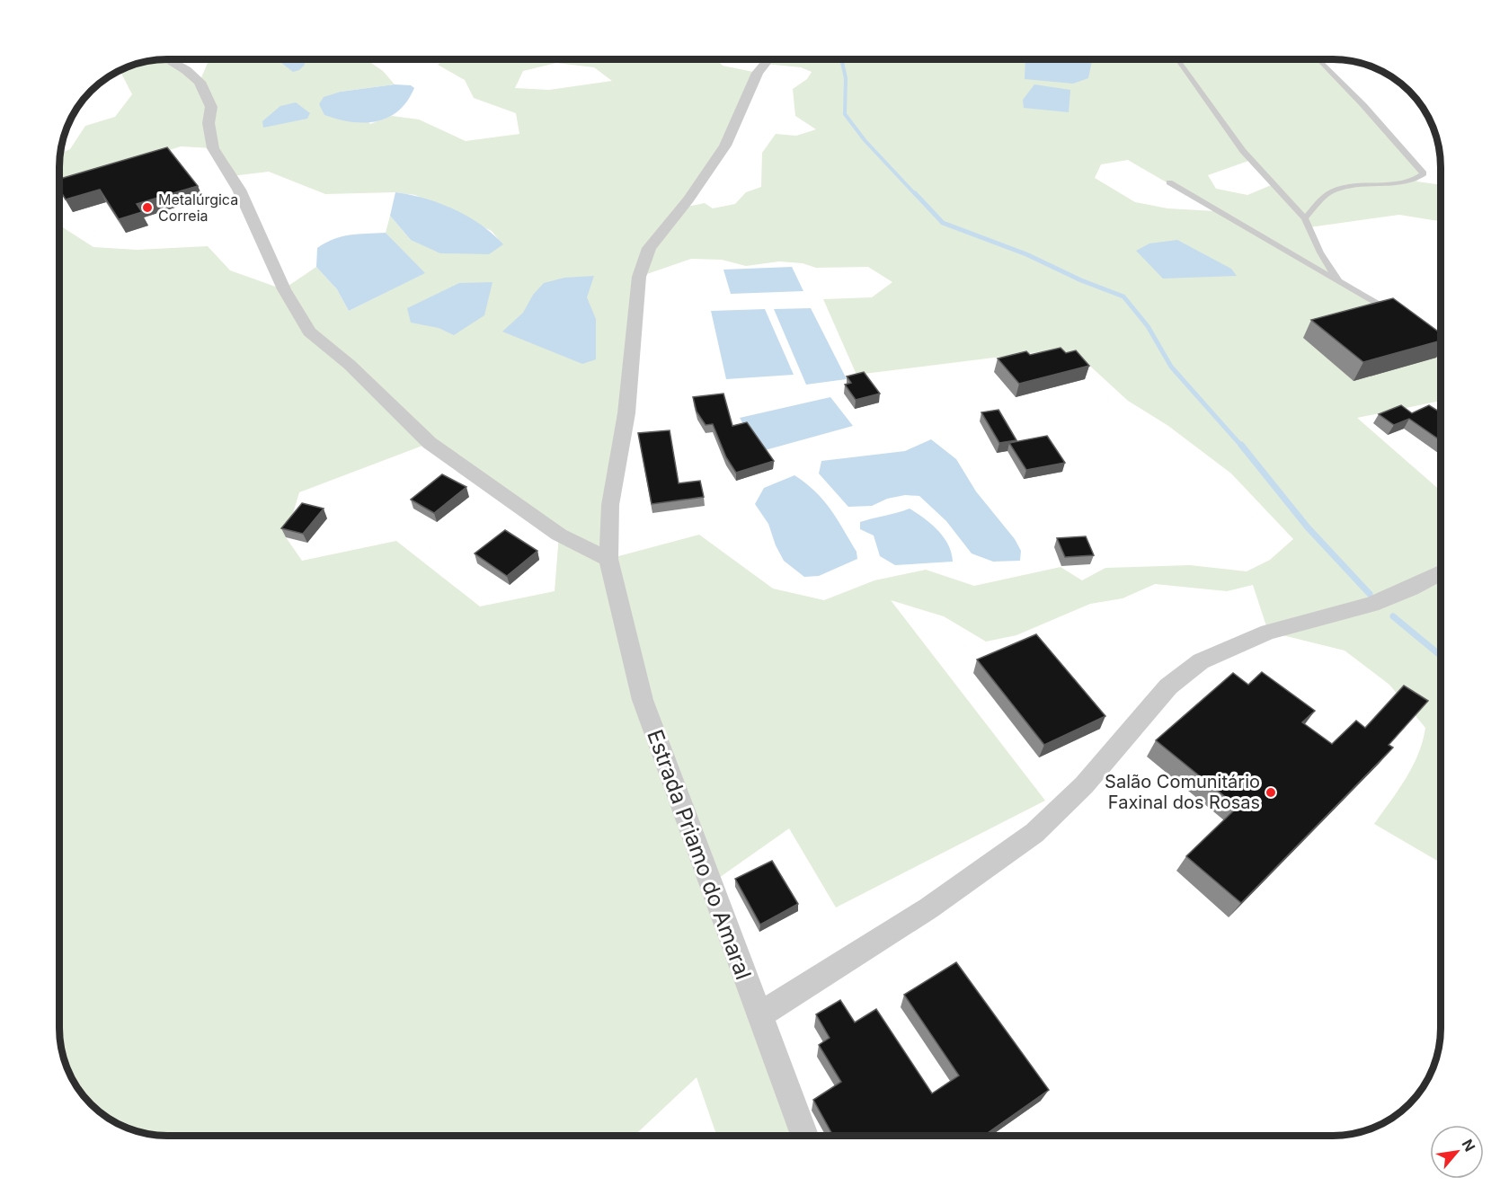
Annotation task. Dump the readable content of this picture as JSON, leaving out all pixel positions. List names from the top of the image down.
{
  "streets": {
    "street": ["Estrada Priamo do Amaral"]
  },
  "places": ["Metalúrgica Correia", "Salão Comunitário Faxinal dos Rosas"],
  "north": "top right"
}
